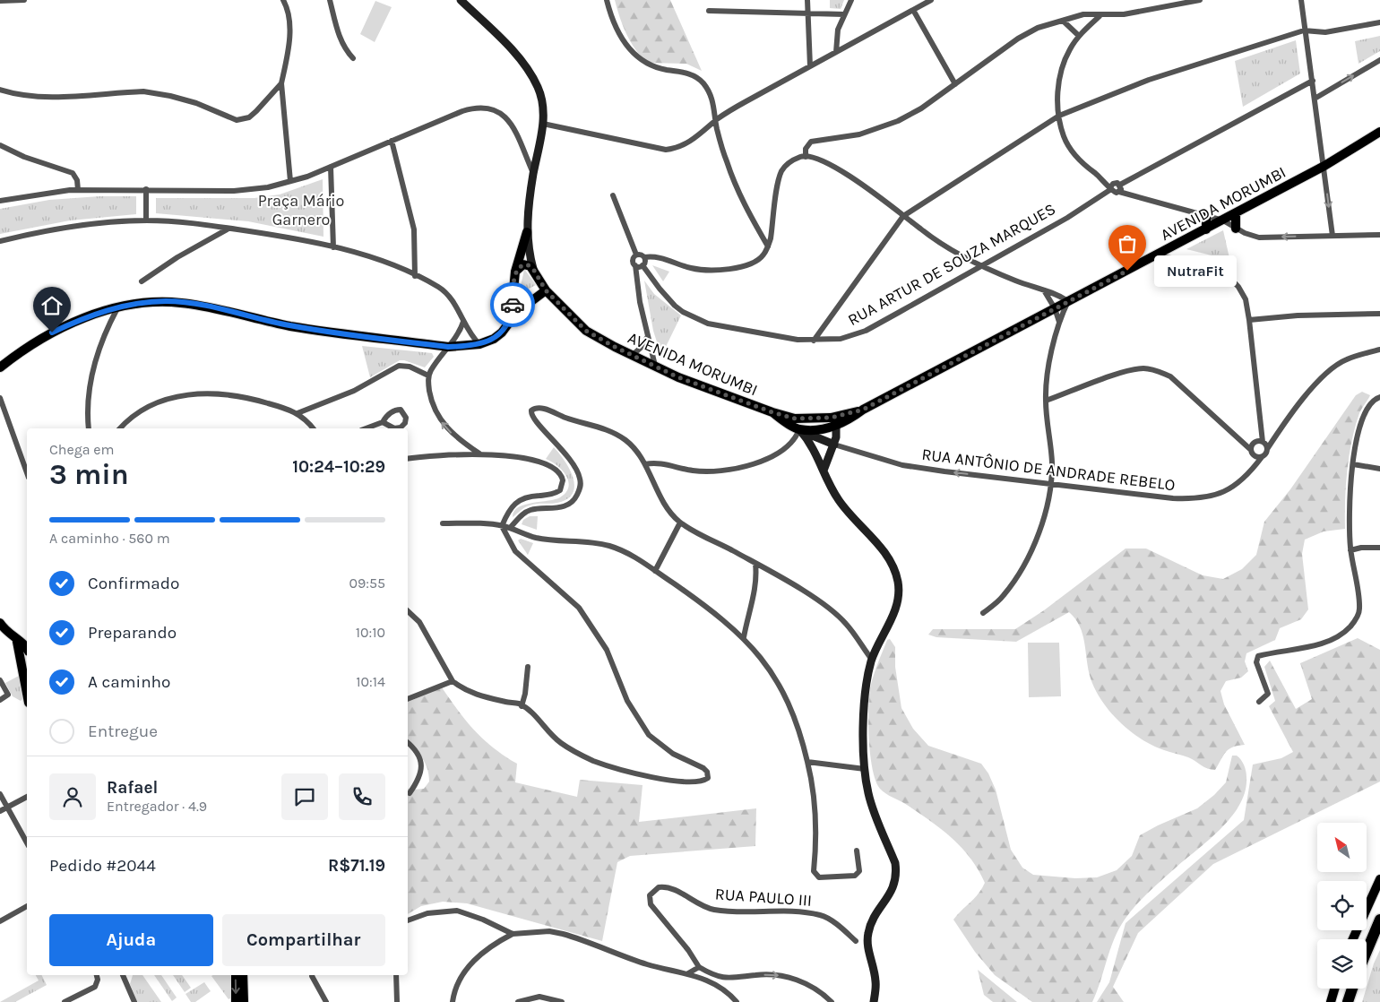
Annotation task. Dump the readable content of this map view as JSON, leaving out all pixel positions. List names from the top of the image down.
{
  "streets": {
    "main road": ["AVENIDA MORUMBI"],
    "street": ["RUA ARTUR DE SOUZA MARQUES", "RUA ANTÔNIO DE ANDRADE REBELO", "RUA PAULO III"]
  },
  "one_way": ["RUA ANTÔNIO DE ANDRADE REBELO"],
  "parks": ["Praça Mário Garnero"],
  "places": ["NutraFit"],
  "north": "top left",
  "page": {
    "bubble": "NutraFit",
    "heading": ["3 min", "Chega em", "10:24–10:29"],
    "panel": [
      "Rafael",
      "Entregador · 4.9",
      "Pedido #2044",
      "R$71.19"
    ],
    "bar": "A caminho · 560 m",
    "list": [
      ["Confirmado", "09:55"],
      ["Preparando", "10:10"],
      ["A caminho", "10:14"],
      "Entregue"
    ],
    "buttons": ["Ajuda", "Compartilhar"]
  }
}
